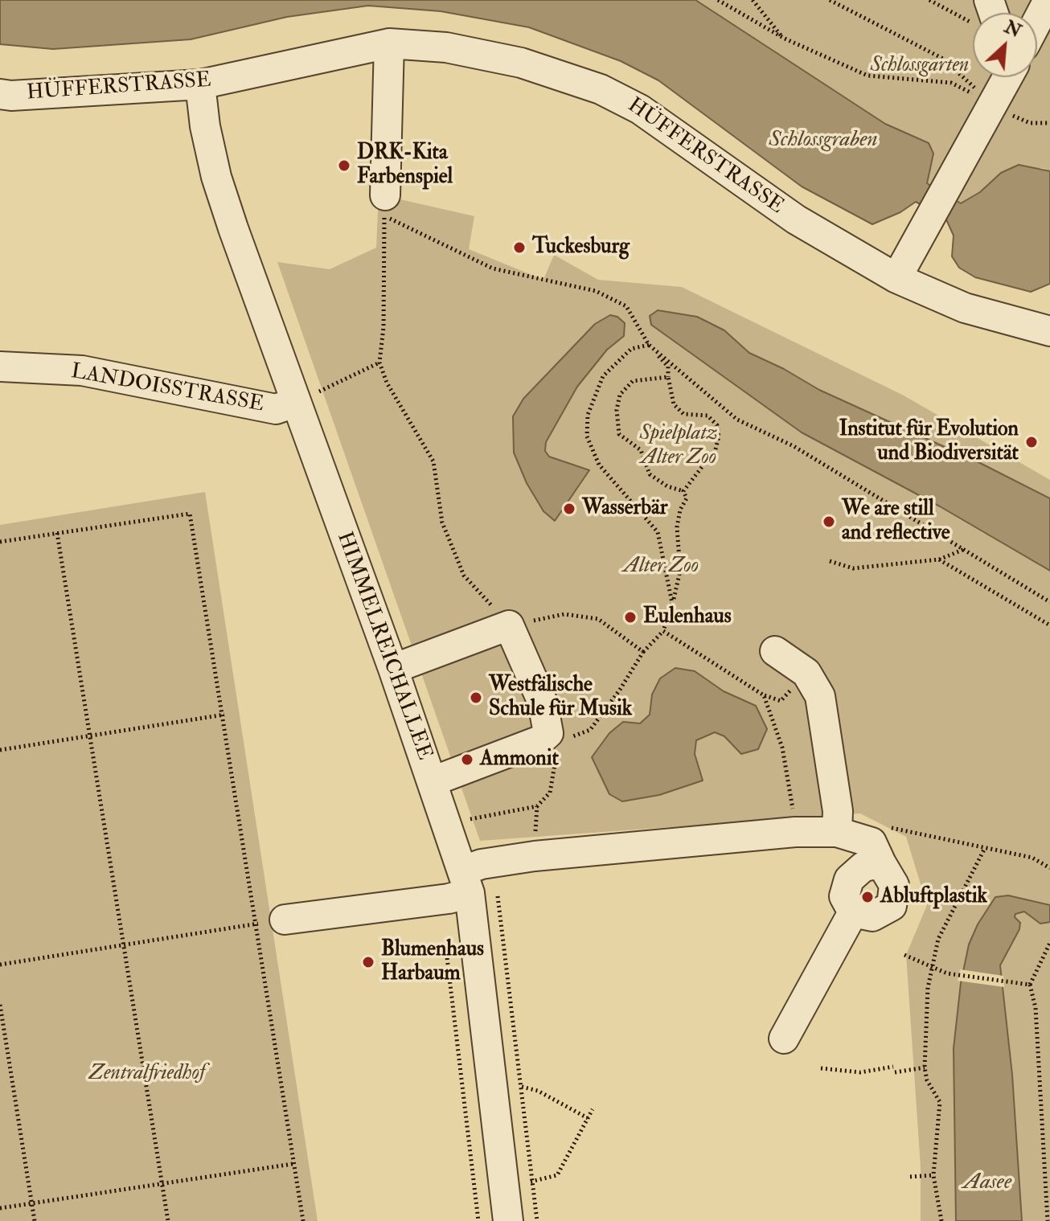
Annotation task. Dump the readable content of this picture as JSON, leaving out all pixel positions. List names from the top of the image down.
{
  "streets": {
    "street": ["HÜFFERSTRASSE", "LANDOISSTRASSE", "HIMMELREICHALLEE"]
  },
  "crossings": [
    ["HÜFFERSTRASSE", "HIMMELREICHALLEE"],
    ["LANDOISSTRASSE", "HIMMELREICHALLEE"]
  ],
  "water": ["Schlossgraben", "Aasee"],
  "parks": [
    "Schlossgarten",
    "Spielplatz Alter Zoo",
    "Alter Zoo",
    "Zentralfriedhof"
  ],
  "places": [
    "DRK-Kita Farbenspiel",
    "Tuckesburg",
    "Institut für Evolution und Biodiversität",
    "Wasserbär",
    "We are still and reflective",
    "Eulenhaus",
    "Westfälische Schule für Musik",
    "Ammonit",
    "Abluftplastik",
    "Blumenhaus Harbaum"
  ],
  "north": "top right"
}
